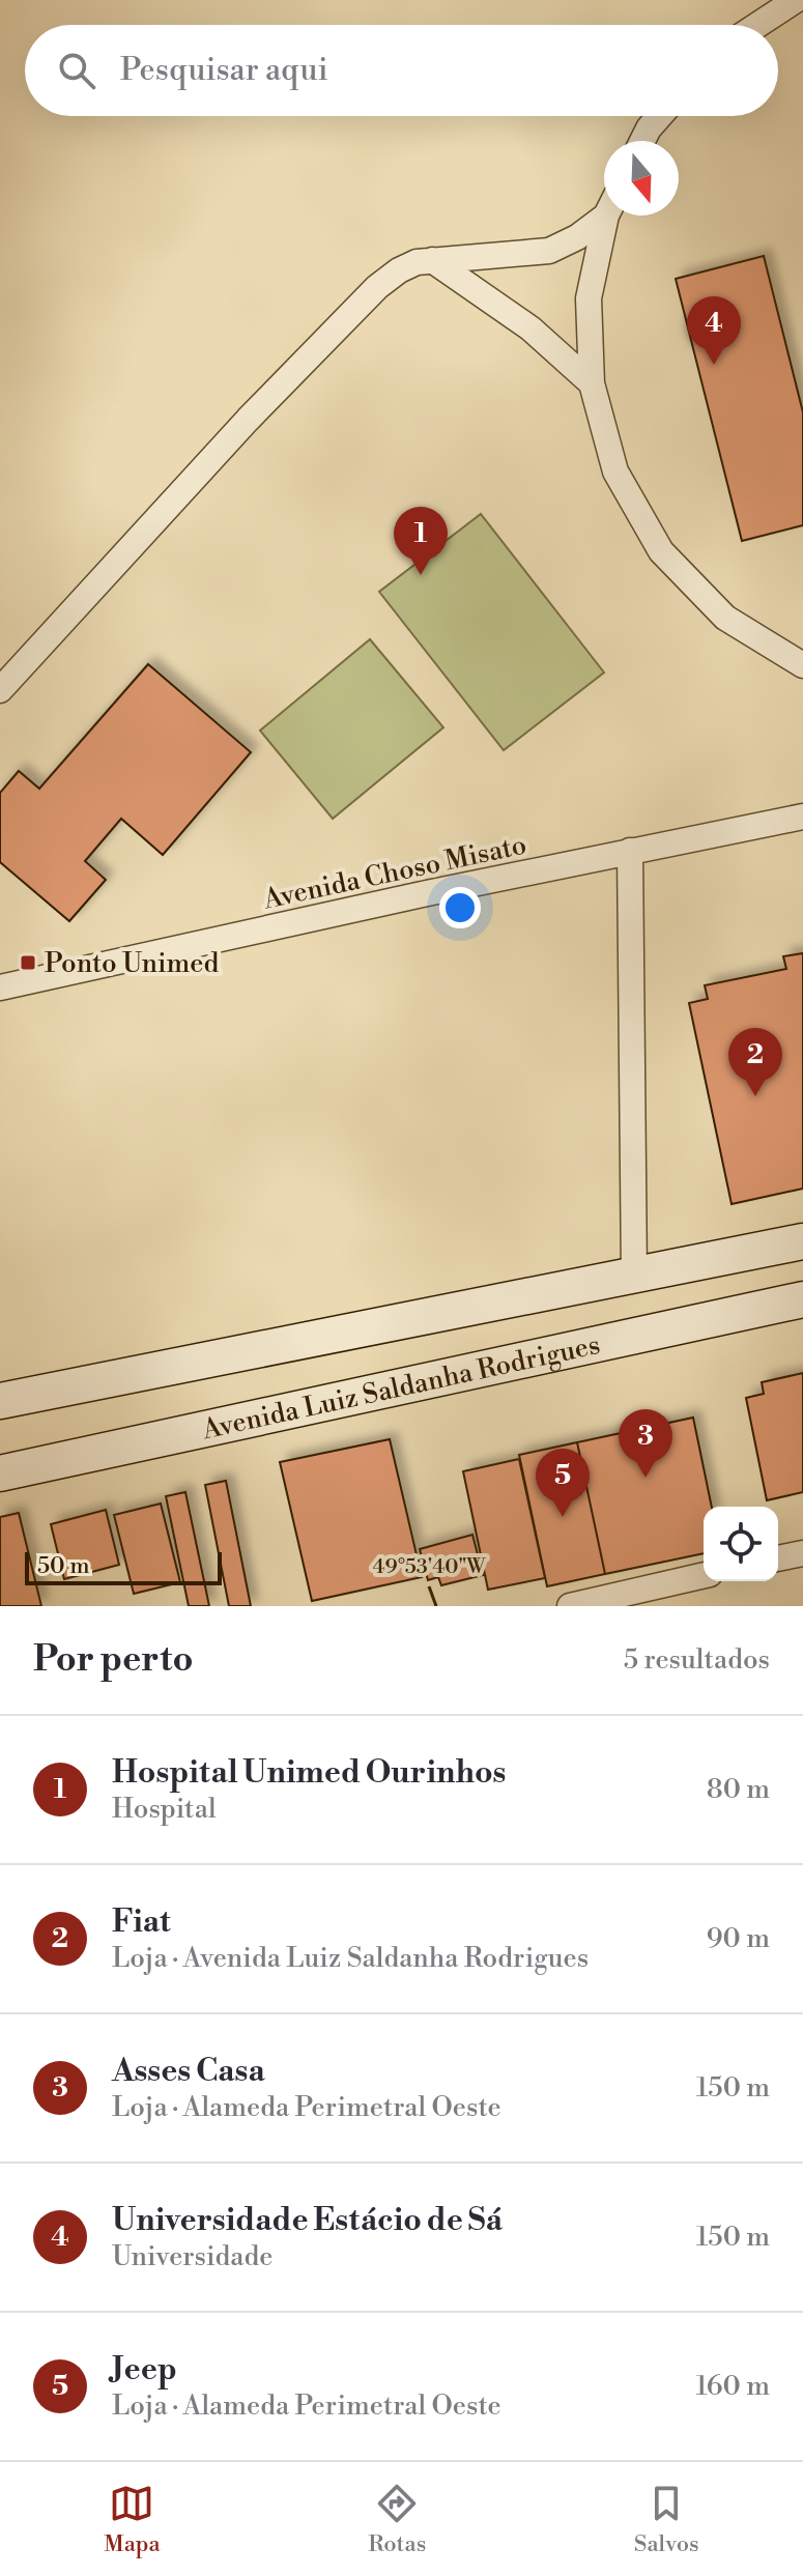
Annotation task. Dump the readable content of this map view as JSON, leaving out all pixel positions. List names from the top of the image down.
{
  "streets": {
    "main road": ["Avenida Luiz Saldanha Rodrigues"],
    "street": ["Avenida Choso Misato"]
  },
  "places": {
    "transit": ["Ponto Unimed"]
  },
  "scale_bar": "50 m",
  "north": "bottom",
  "page": {
    "search": "Pesquisar aqui",
    "pins": [
      "4",
      "1",
      "2",
      "3",
      "5"
    ],
    "scale": "50 m",
    "heading": ["Por perto", "5 resultados"],
    "list": [
      {
        "mark": "1",
        "name": "Hospital Unimed Ourinhos",
        "note": "Hospital",
        "value": "80 m"
      },
      {
        "mark": "2",
        "name": "Fiat",
        "note": "Loja · Avenida Luiz Saldanha Rodrigues",
        "value": "90 m"
      },
      {
        "mark": "3",
        "name": "Asses Casa",
        "note": "Loja · Alameda Perimetral Oeste",
        "value": "150 m"
      },
      {
        "mark": "4",
        "name": "Universidade Estácio de Sá",
        "note": "Universidade",
        "value": "150 m"
      },
      {
        "mark": "5",
        "name": "Jeep",
        "note": "Loja · Alameda Perimetral Oeste",
        "value": "160 m"
      }
    ],
    "nav": ["Mapa", "Rotas", "Salvos"]
  },
  "coordinates": ["49°53'40\"W"]
}
